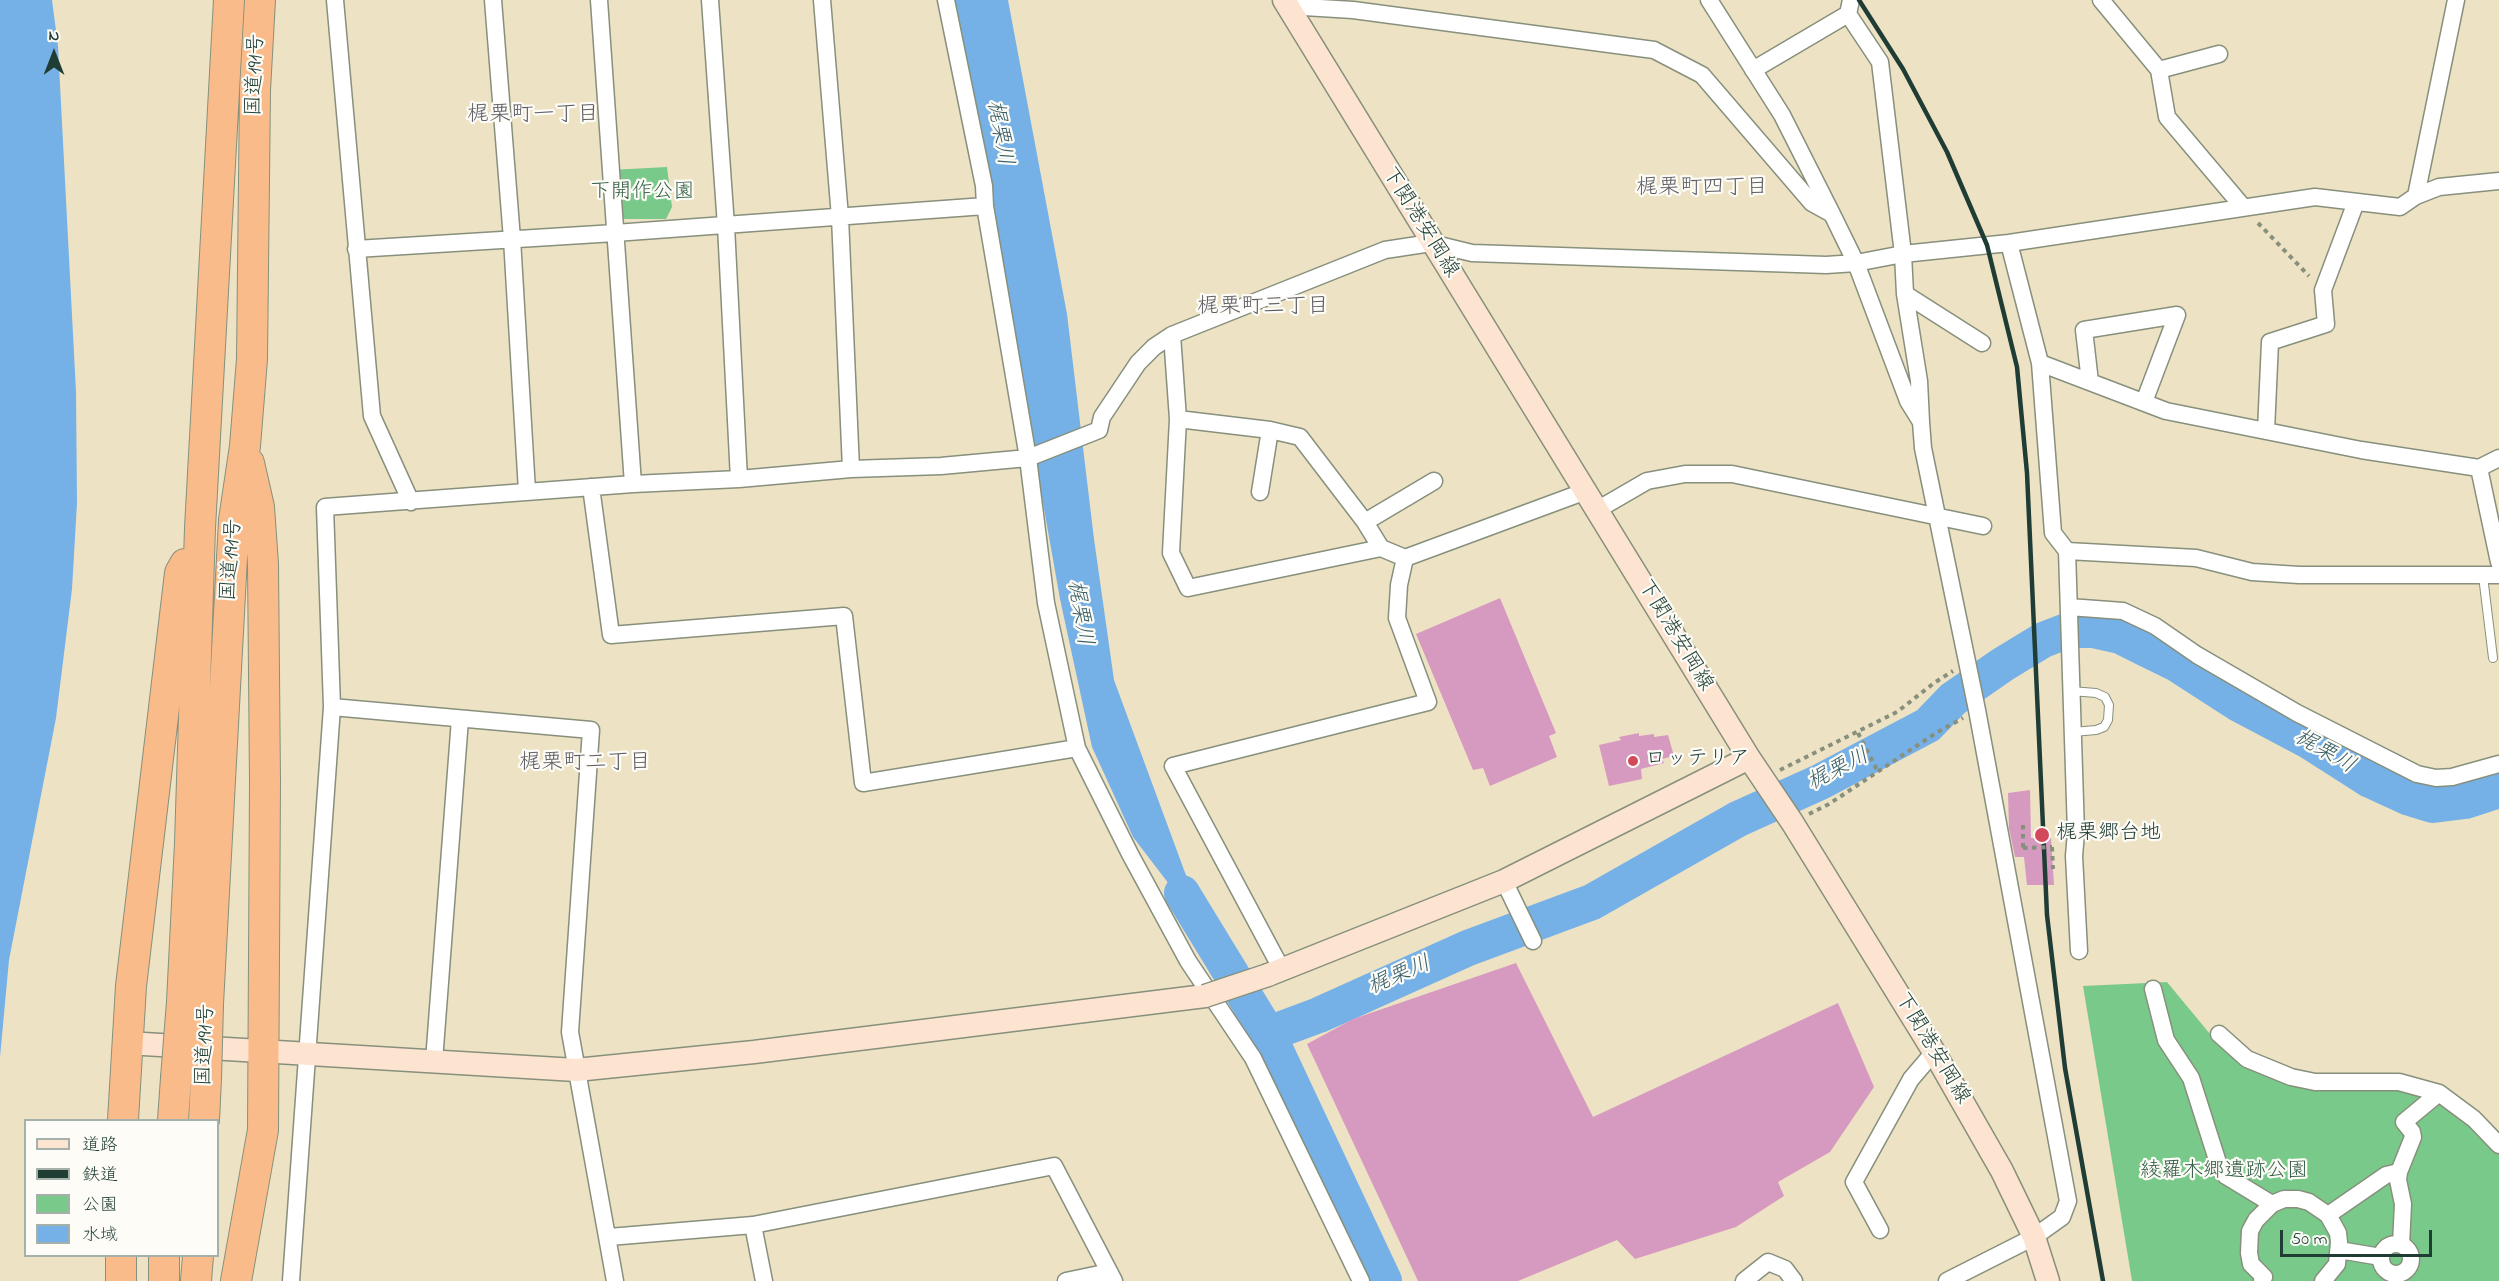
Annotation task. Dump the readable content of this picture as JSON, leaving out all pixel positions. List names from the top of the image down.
{
  "streets": {
    "highway": ["国道191号"],
    "street": ["下関港安岡線"]
  },
  "districts": [
    "梶栗町一丁目",
    "梶栗町四丁目",
    "梶栗町三丁目",
    "梶栗町二丁目"
  ],
  "water": ["梶栗川"],
  "parks": ["下開作公園", "綾羅木郷遺跡公園"],
  "places": ["ロッテリア", "梶栗郷台地"],
  "legend": [
    "道路",
    "鉄道",
    "公園",
    "水域"
  ],
  "scale_bar": "50 m",
  "north": "top"
}
